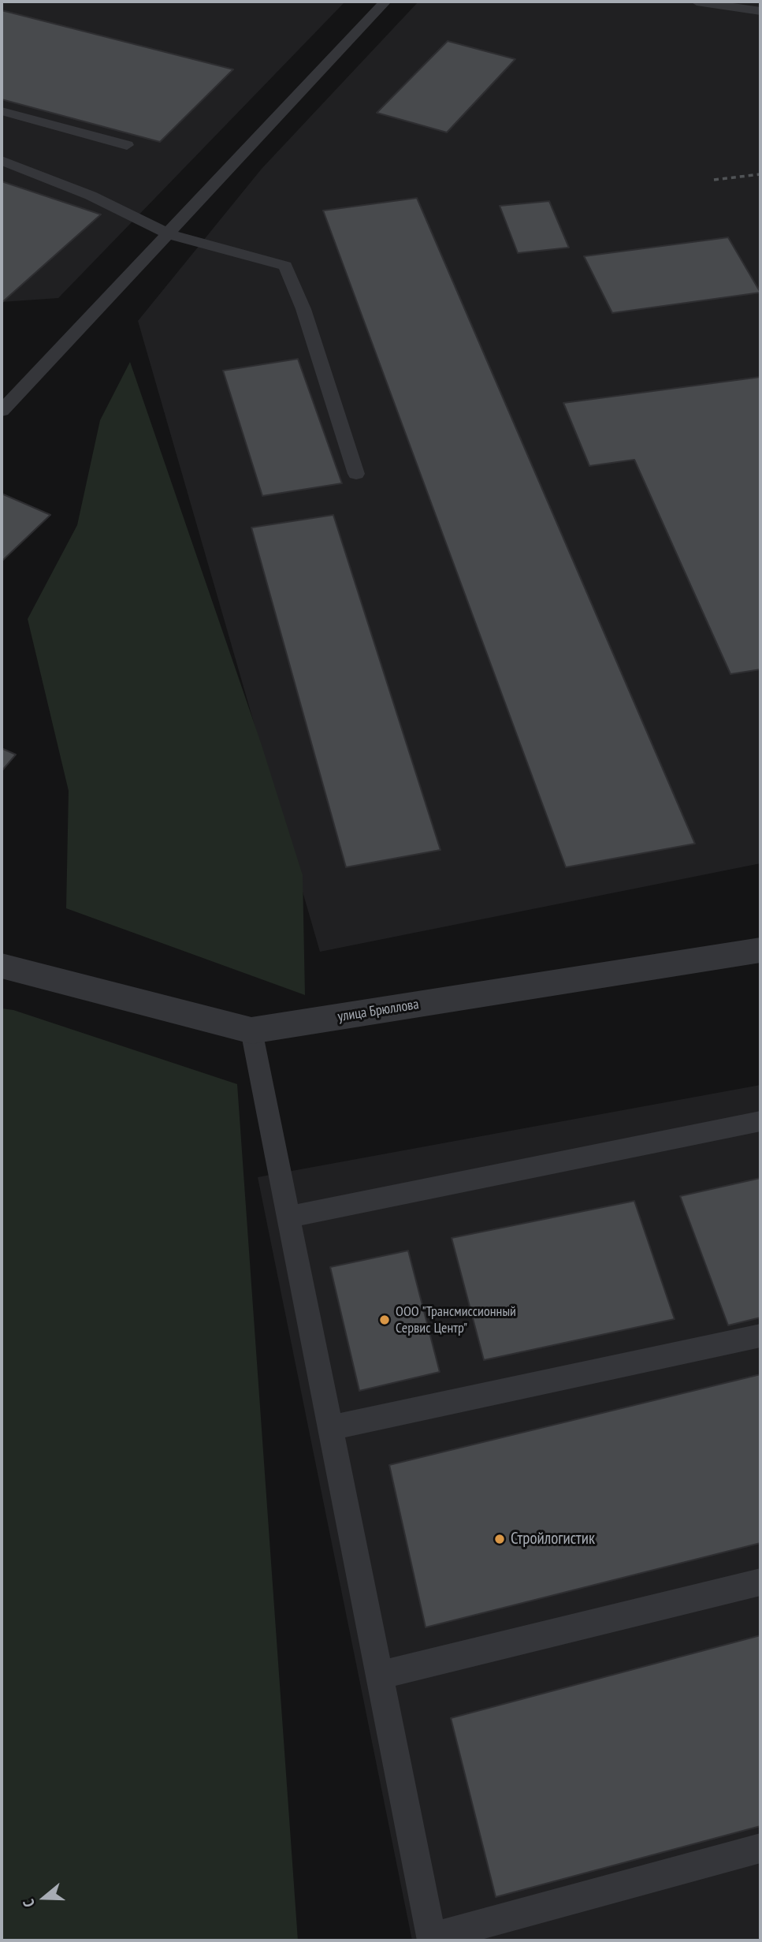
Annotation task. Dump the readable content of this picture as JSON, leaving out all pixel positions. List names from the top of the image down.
{
  "streets": {
    "street": ["улица Брюллова"]
  },
  "places": ["ООО \"Трансмиссионный Сервис Центр\"", "Стройлогистик"],
  "north": "left"
}
